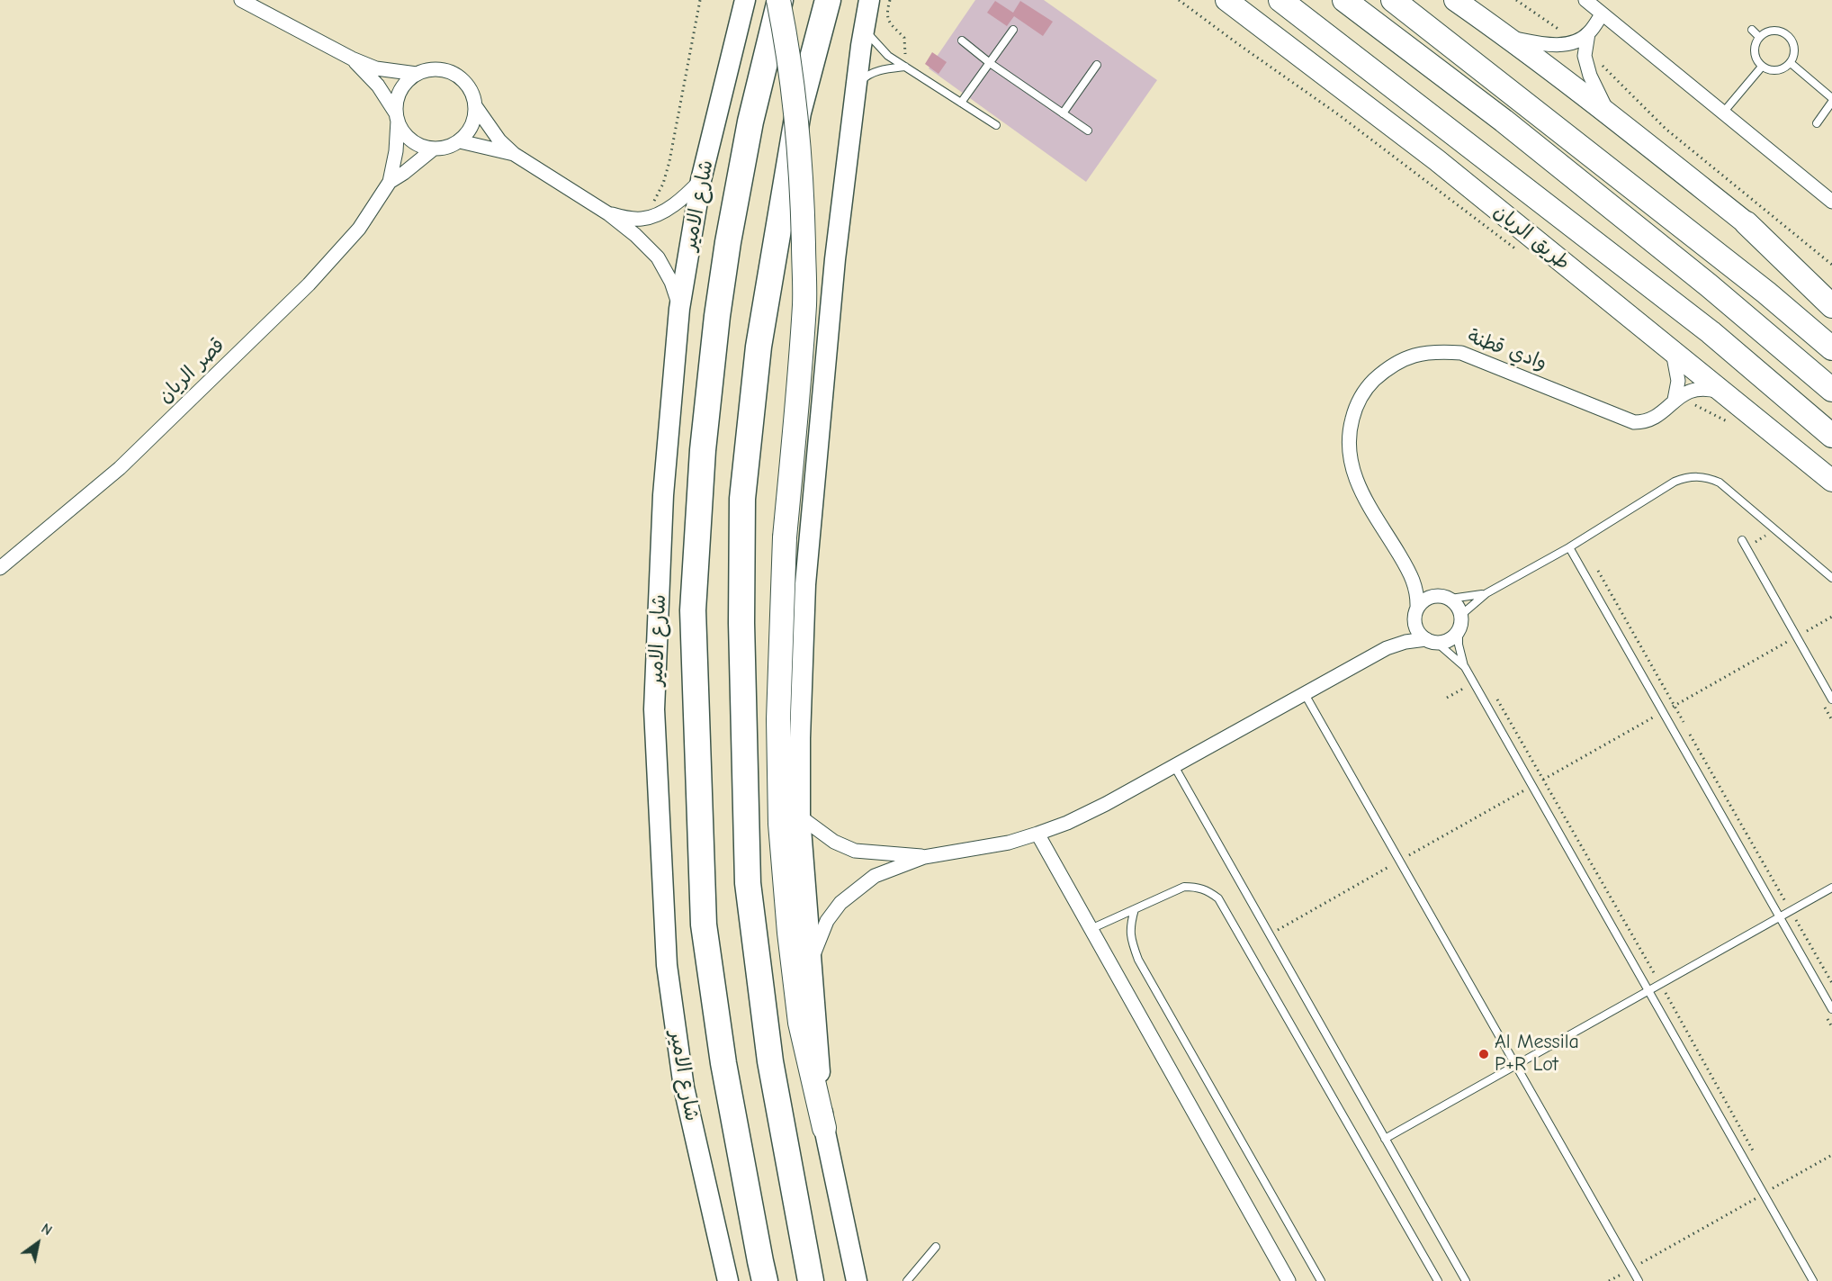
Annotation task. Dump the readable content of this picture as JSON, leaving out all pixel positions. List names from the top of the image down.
{
  "streets": {
    "highway": ["شارع الامير"],
    "main road": ["طريق الريان"],
    "street": ["وادي قطنة", "قصر الريان"]
  },
  "crossings": [
    ["طريق الريان", "وادي قطنة"]
  ],
  "places": ["Al Messila P+R Lot"],
  "north": "top right"
}
